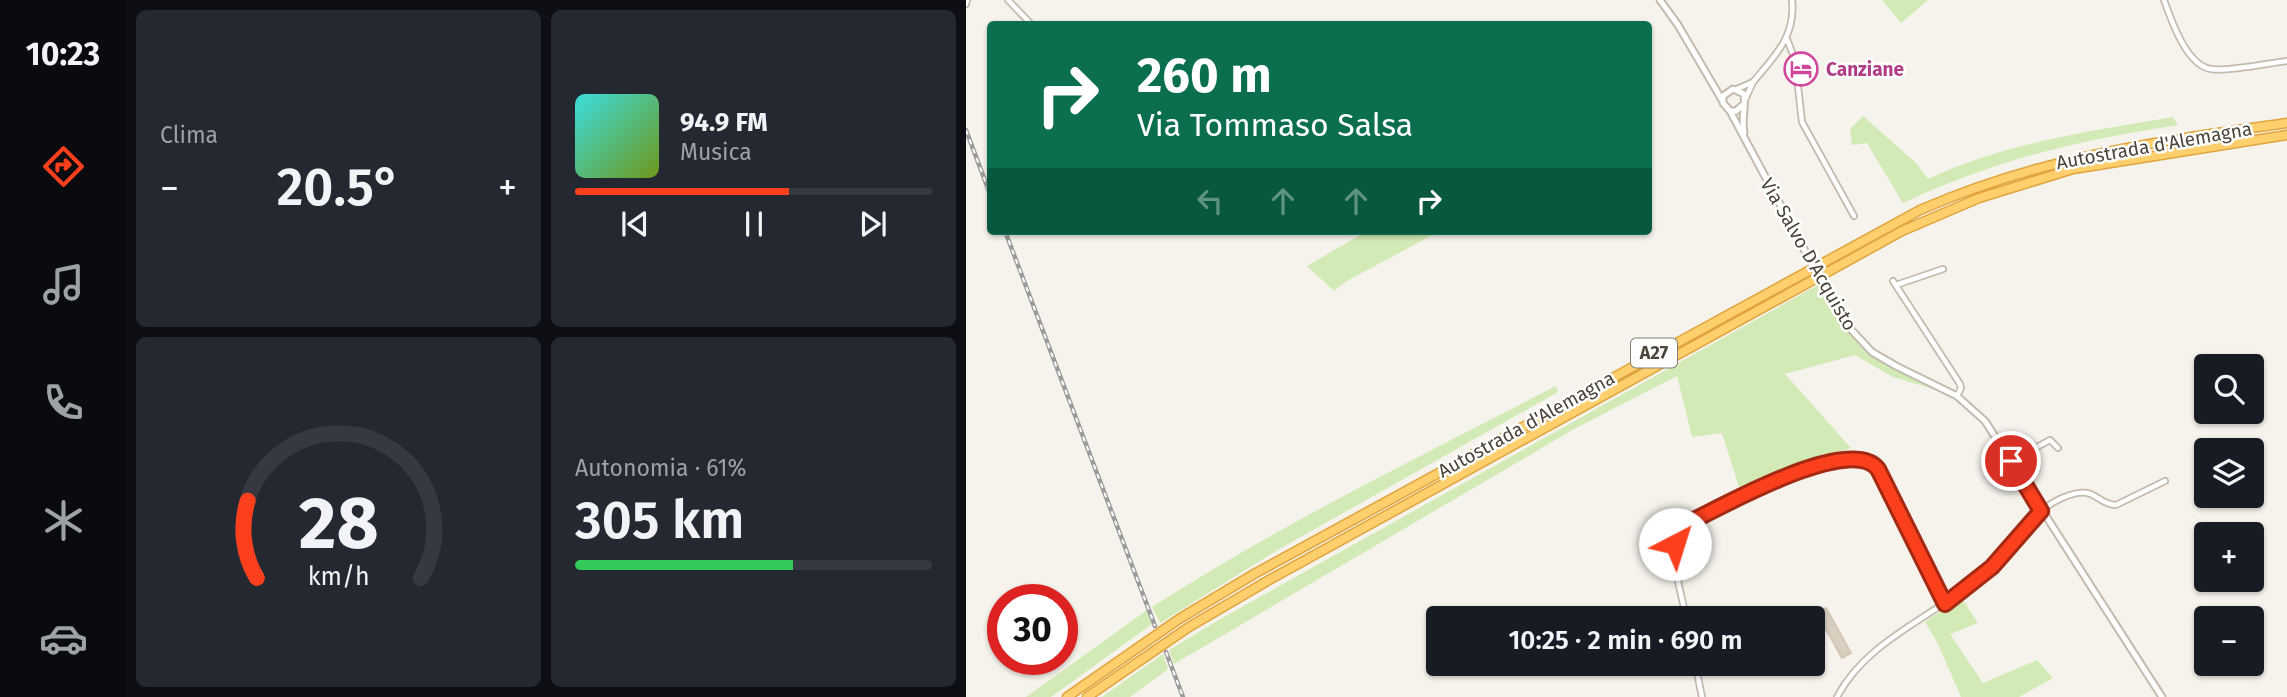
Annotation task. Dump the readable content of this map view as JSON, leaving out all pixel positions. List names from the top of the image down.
{
  "streets": {
    "highway": ["Autostrada d'Alemagna", "A27"],
    "street": ["Via Salvo D'Acquisto"]
  },
  "places": {
    "hotel": ["Canziane"]
  },
  "page": {
    "tabs": "10:23",
    "tile": [
      "Clima",
      ["Autonomia · 61%", "305 km"]
    ],
    "turn": ["260 m", "Via Tommaso Salsa"],
    "song": ["94.9 FM", "Musica"],
    "heat": ["−", "20.5°", "+"],
    "map_buttons": ["+", "−"],
    "limit": "30",
    "trip": "10:25 · 2 min · 690 m",
    "gauge": ["28", "km/h"]
  }
}
